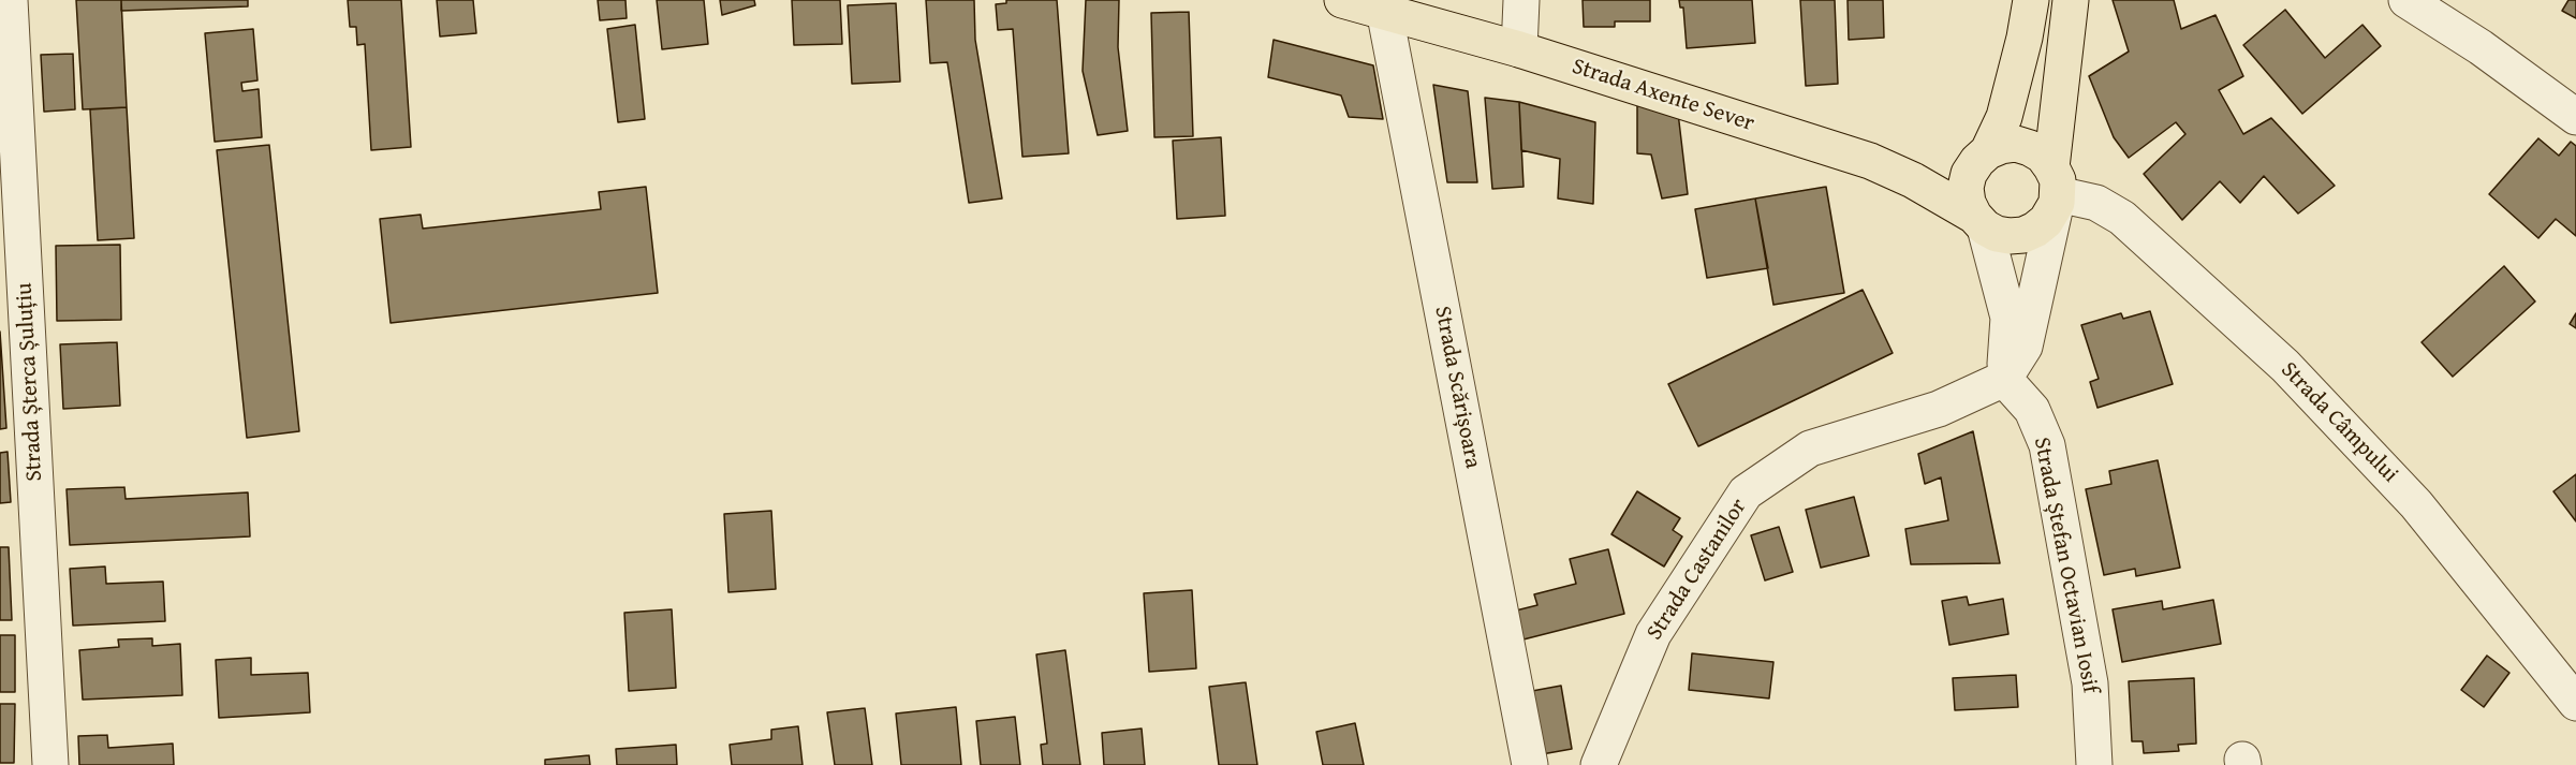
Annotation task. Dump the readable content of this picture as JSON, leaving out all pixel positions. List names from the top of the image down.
{
  "streets": {
    "main road": ["Strada Axente Sever"],
    "street": [
      "Strada Șterca Șuluțiu",
      "Strada Scărișoara",
      "Strada Câmpului",
      "Strada Ștefan Octavian Iosif",
      "Strada Castanilor"
    ]
  },
  "crossings": [
    ["Strada Axente Sever", "Strada Scărișoara"],
    ["Strada Axente Sever", "Strada Câmpului"],
    ["Strada Ștefan Octavian Iosif", "Strada Castanilor"]
  ]
}
